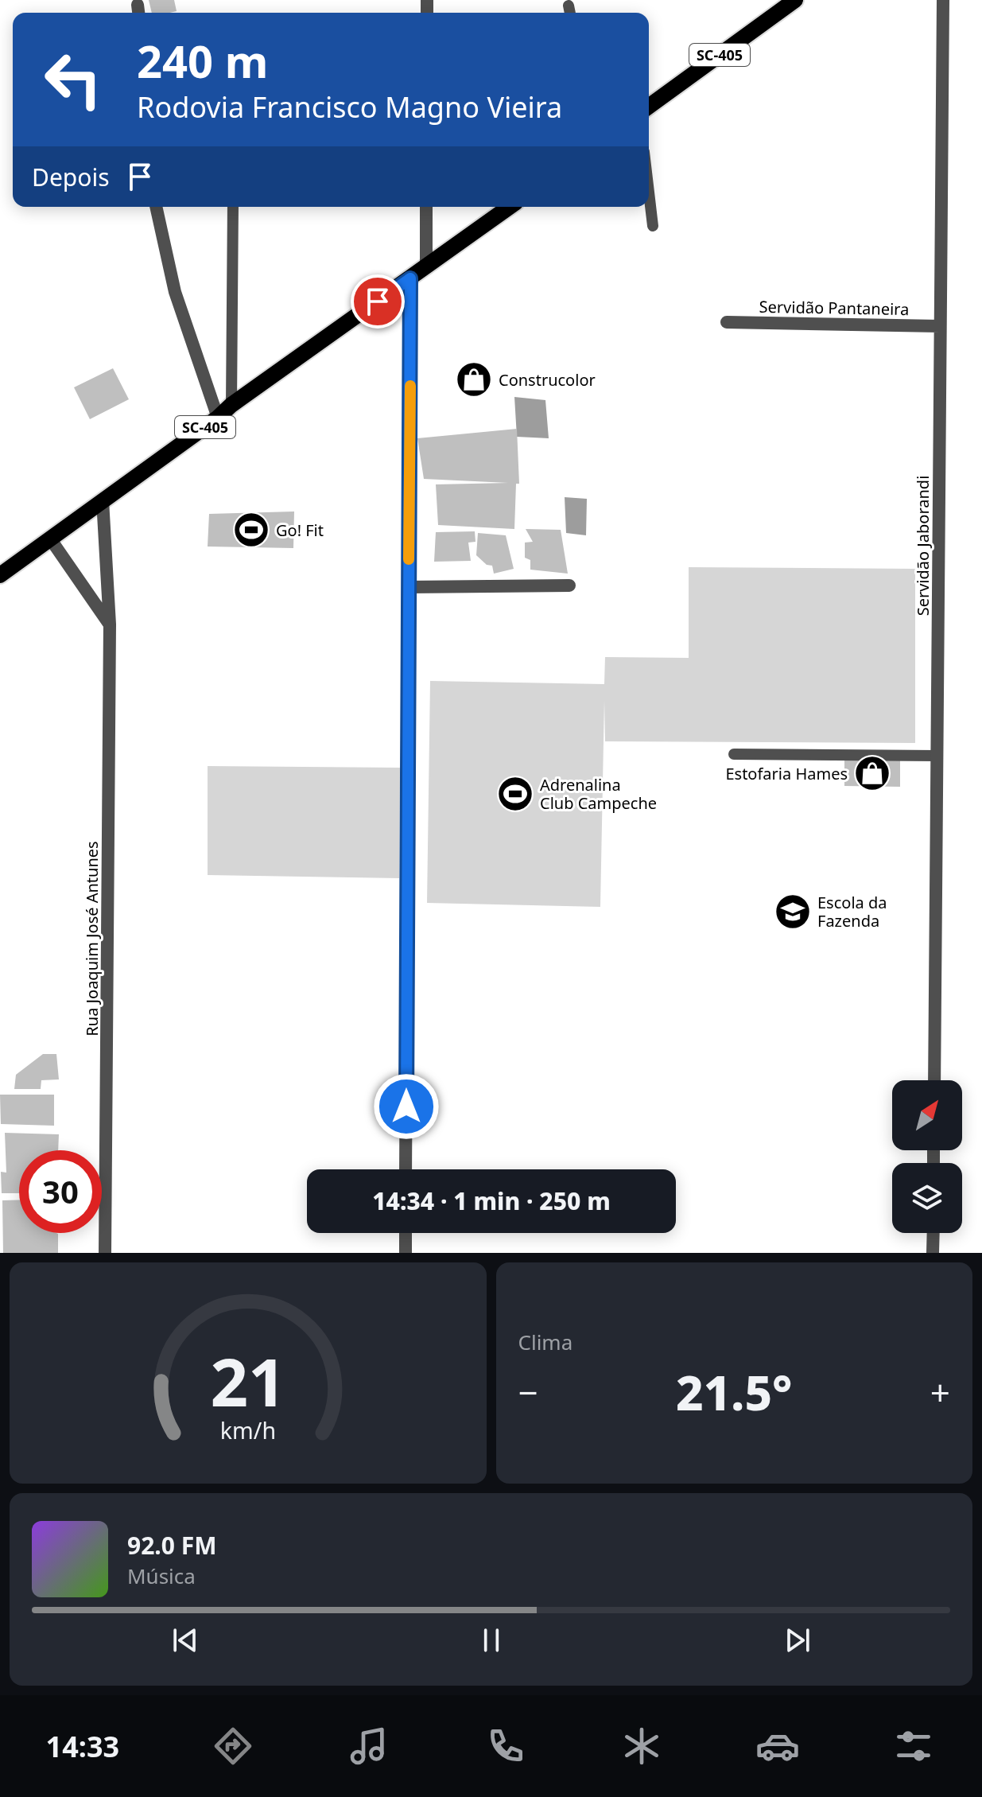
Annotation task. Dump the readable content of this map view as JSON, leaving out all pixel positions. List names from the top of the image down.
{
  "streets": {
    "main road": ["SC-405"],
    "street": ["Servidão Pantaneira", "Servidão Jaborandi", "Rua Joaquim José Antunes"]
  },
  "crossings": [
    ["SC-405", "Rua Joaquim José Antunes"],
    ["Servidão Pantaneira", "Servidão Jaborandi"]
  ],
  "places": {
    "shop": ["Construcolor", "Estofaria Hames"],
    "sports": ["Go! Fit", "Adrenalina Club Campeche"],
    "school or university": ["Escola da Fazenda"]
  },
  "north": "top right",
  "page": {
    "turn": ["240 m", "Rodovia Francisco Magno Vieira"],
    "then": "Depois",
    "limit": "30",
    "trip": "14:34 · 1 min · 250 m",
    "tile": "Clima",
    "heat": ["−", "21.5°", "+"],
    "song": ["92.0 FM", "Música"],
    "tabs": "14:33",
    "gauge": ["21", "km/h"]
  }
}
